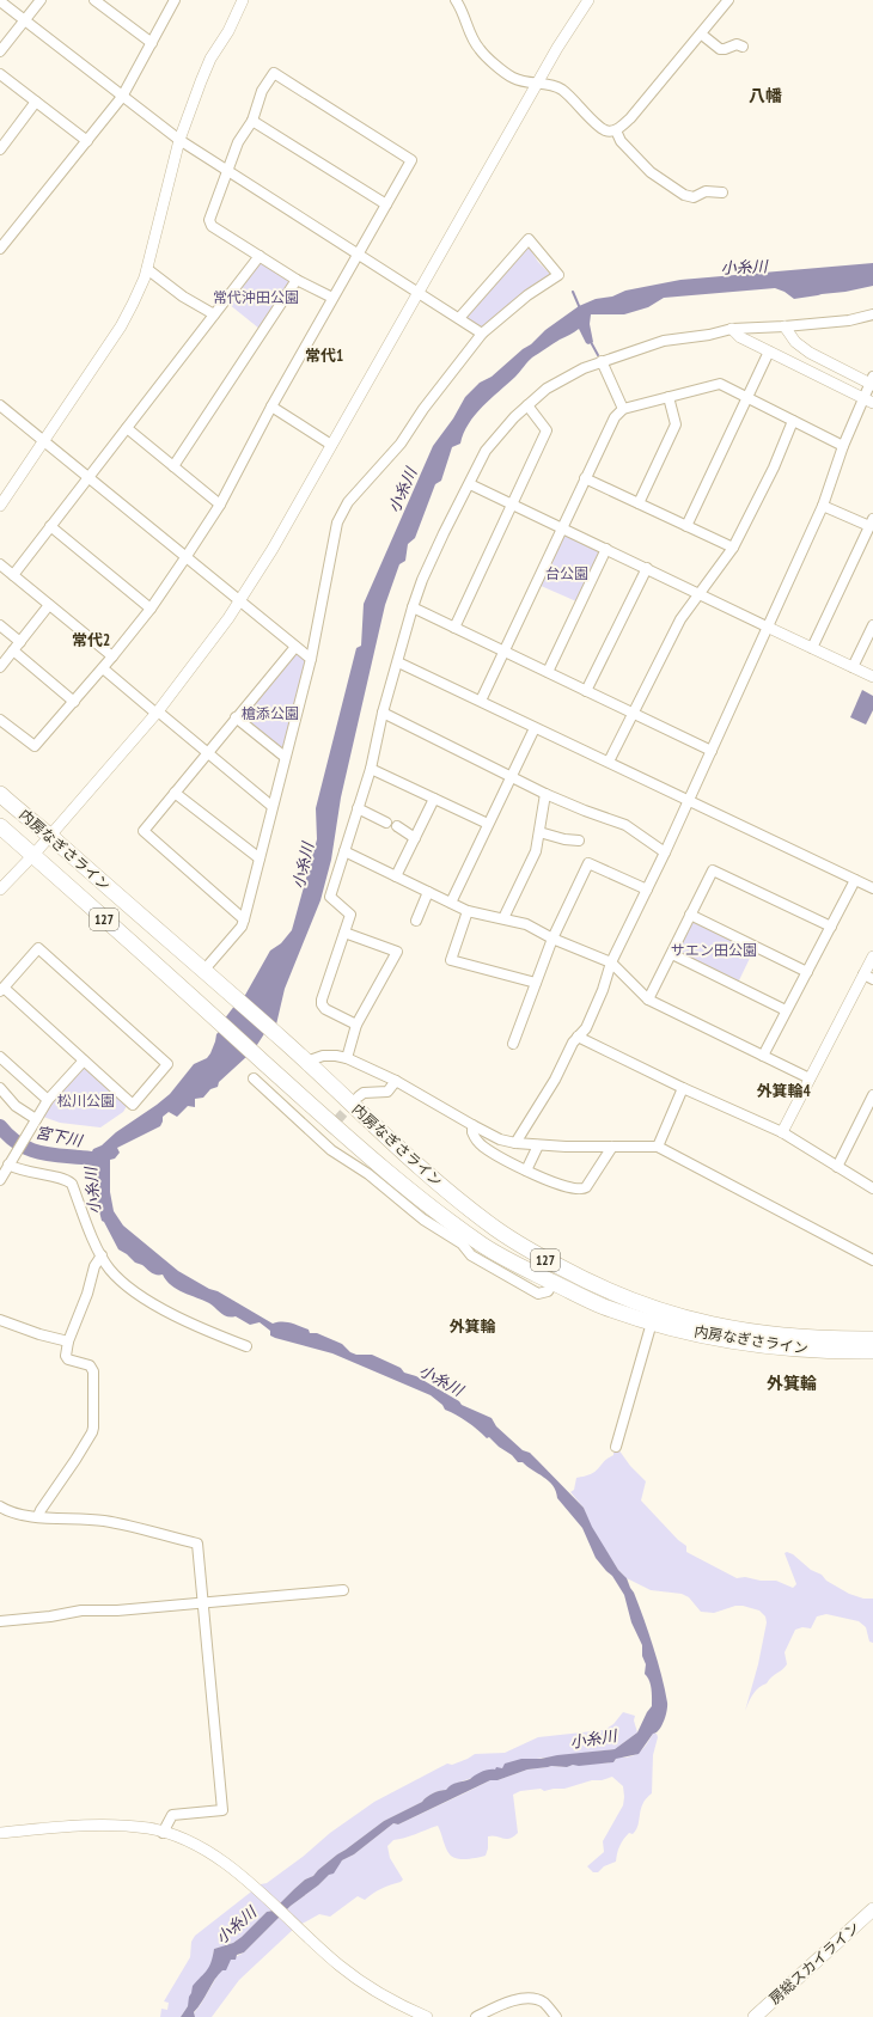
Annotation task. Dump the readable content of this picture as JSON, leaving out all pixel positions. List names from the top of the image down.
{
  "streets": {
    "highway": ["内房なぎさライン", "127"],
    "main road": ["房総スカイライン"]
  },
  "districts": [
    "八幡",
    "常代1",
    "常代2",
    "外箕輪4",
    "外箕輪",
    "外箕輪"
  ],
  "water": ["小糸川", "宮下川"],
  "parks": [
    "常代沖田公園",
    "台公園",
    "槍添公園",
    "サエン田公園",
    "松川公園"
  ]
}
